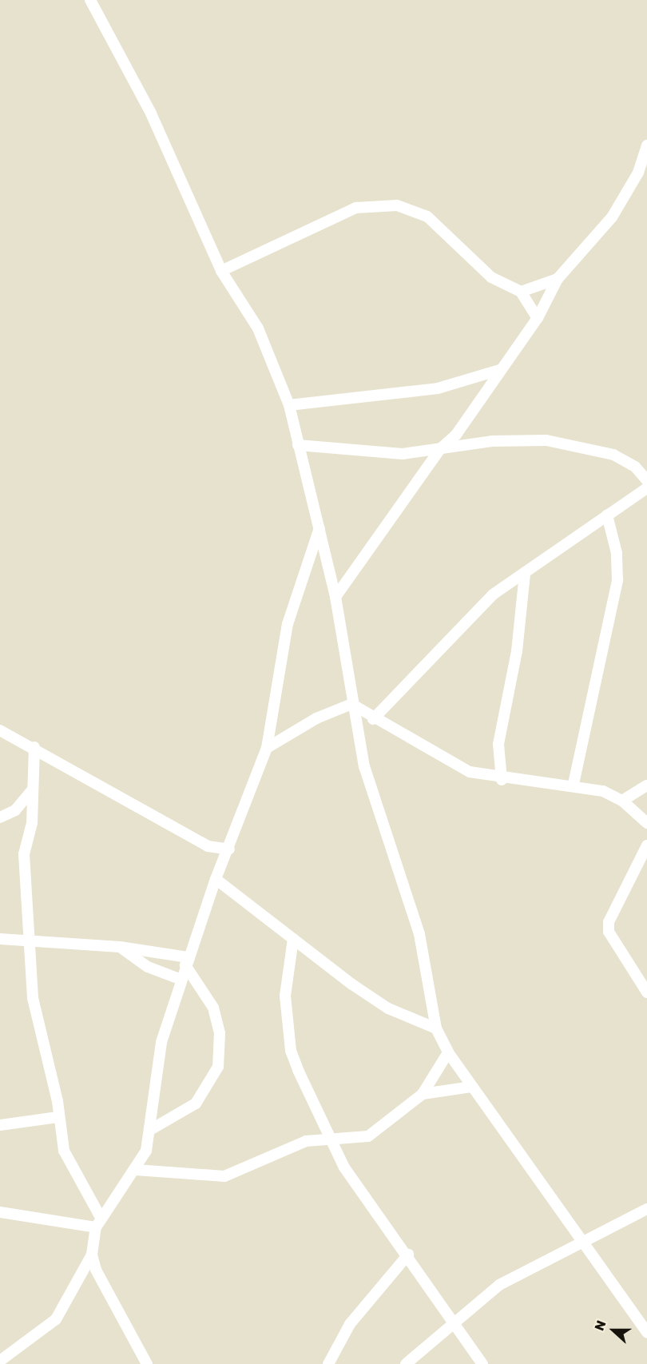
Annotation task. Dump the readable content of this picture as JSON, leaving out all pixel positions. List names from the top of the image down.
{
  "north": "left"
}
